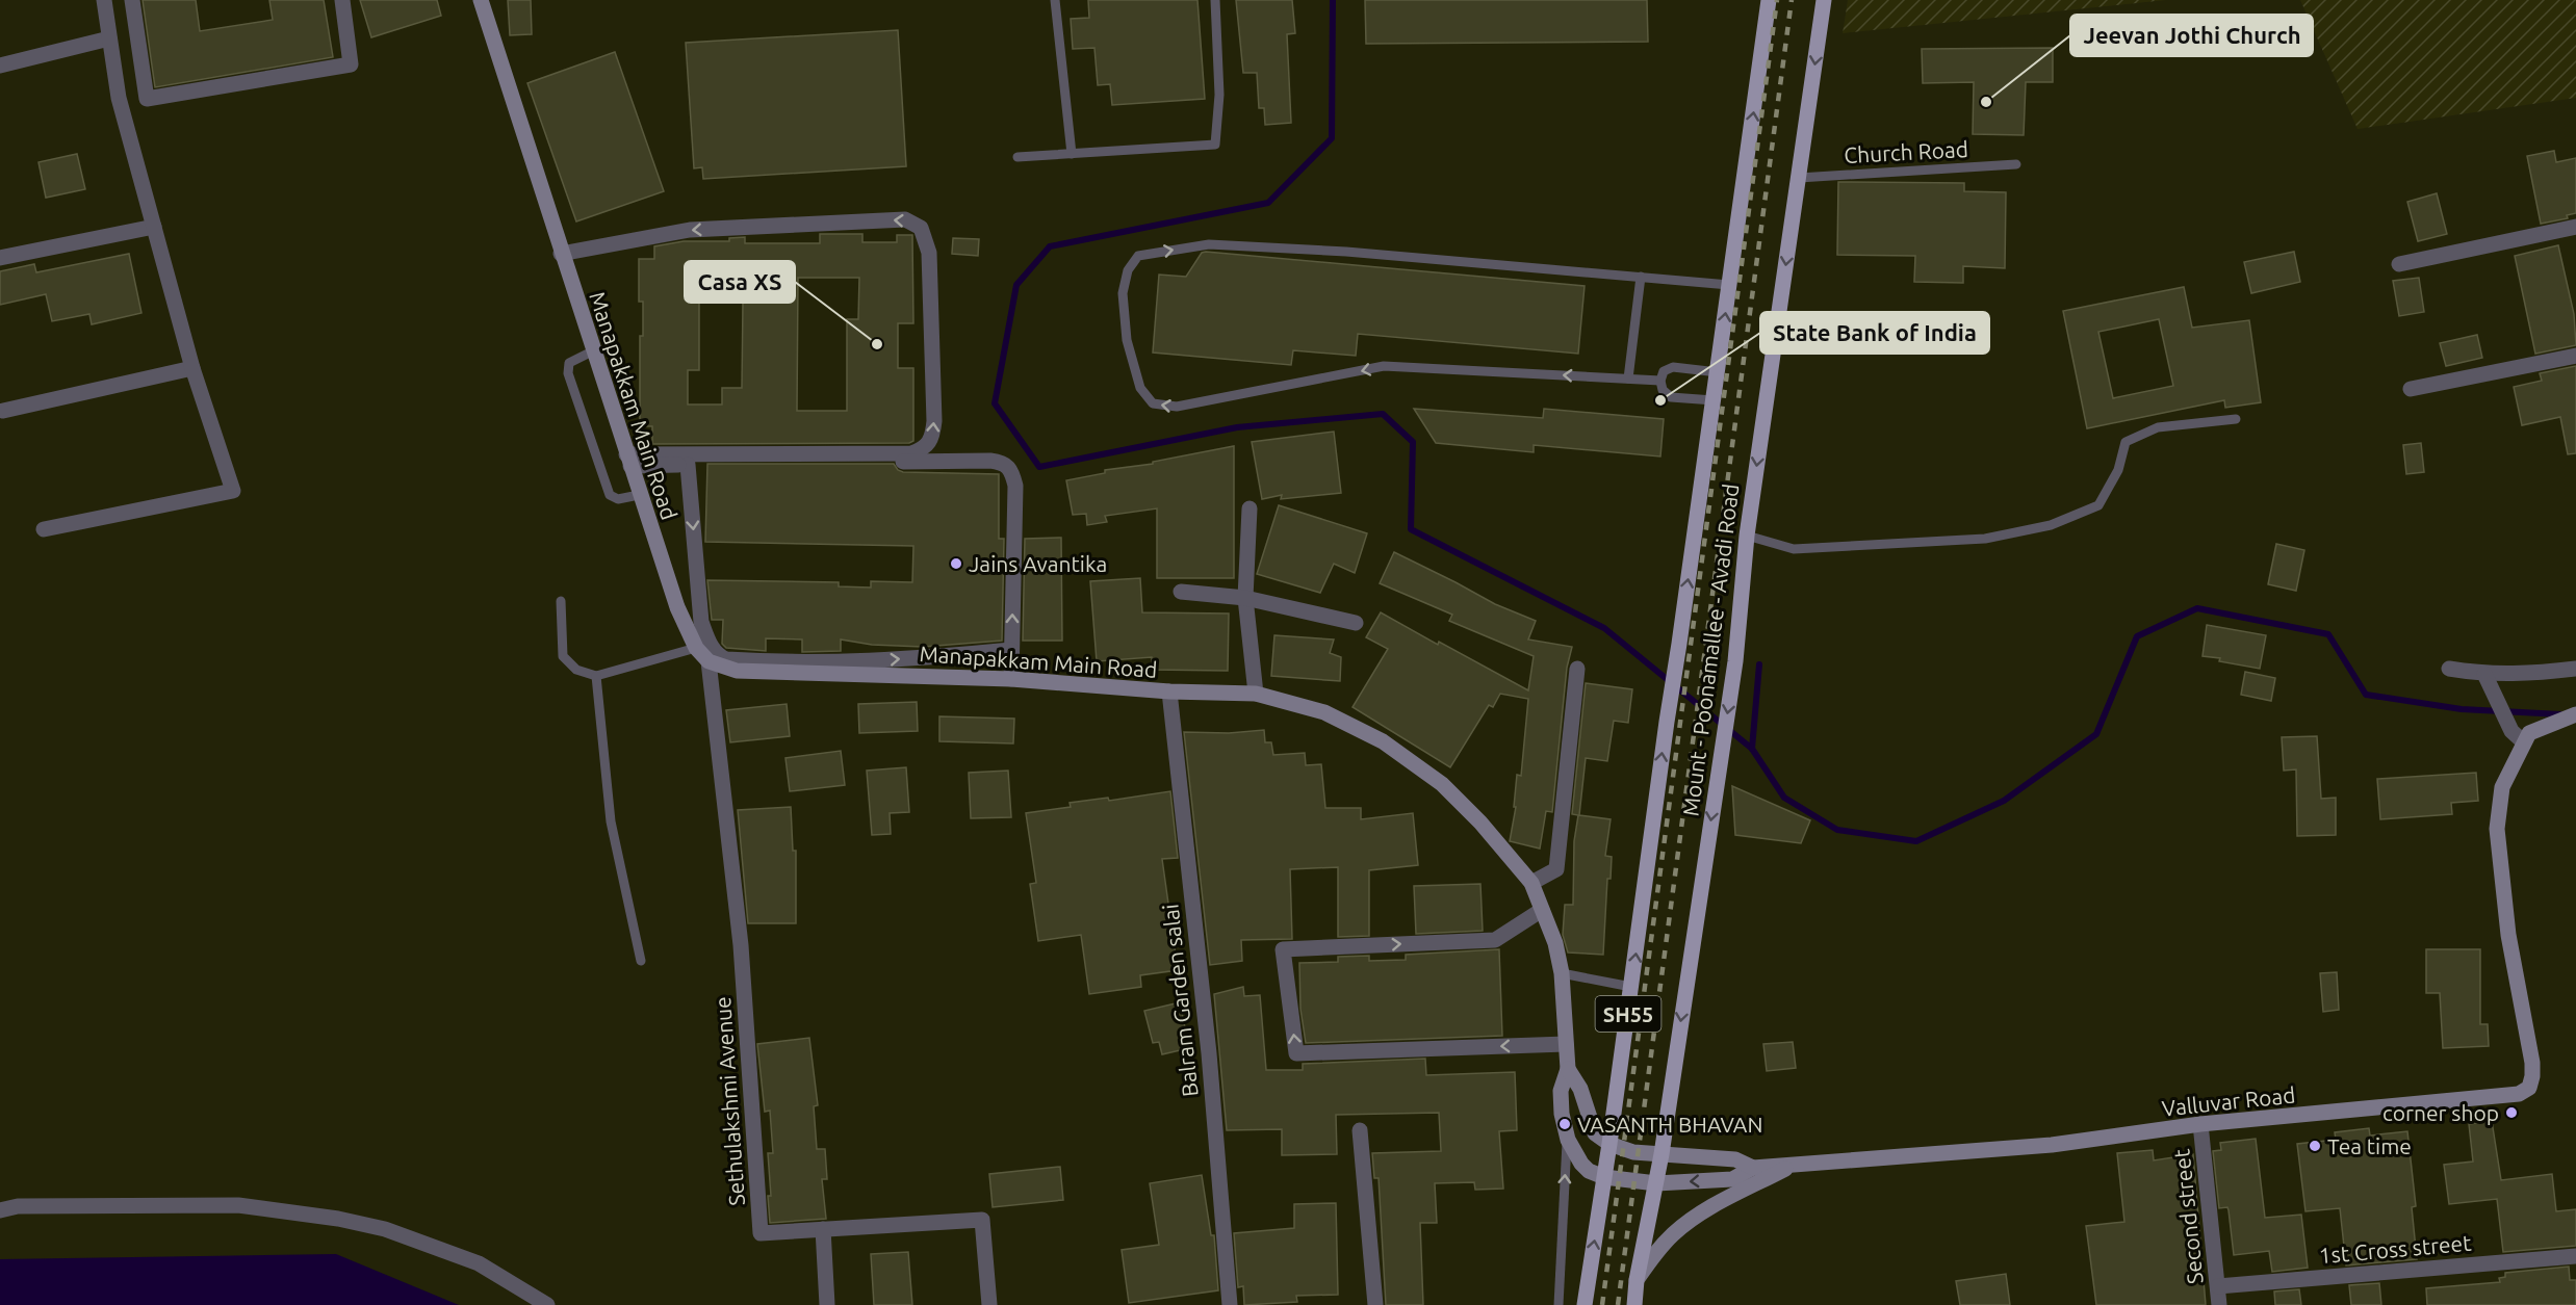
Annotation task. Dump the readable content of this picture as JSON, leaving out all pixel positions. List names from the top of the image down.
{
  "streets": {
    "main road": [
      "Manapakkam Main Road",
      "Mount - Poonamallee - Avadi Road",
      "SH55",
      "Valluvar Road"
    ],
    "street": [
      "Balram Garden salai",
      "Sethulakshmi Avenue",
      "Second street",
      "1st Cross street"
    ],
    "lane": ["Church Road"]
  },
  "crossings": [
    ["Church Road", "Mount - Poonamallee - Avadi Road"],
    ["Manapakkam Main Road", "Mount - Poonamallee - Avadi Road"],
    ["Manapakkam Main Road", "Balram Garden salai"],
    ["Manapakkam Main Road", "Sethulakshmi Avenue"],
    ["Manapakkam Main Road", "Valluvar Road"],
    ["Mount - Poonamallee - Avadi Road", "Valluvar Road"],
    ["Valluvar Road", "Second street"],
    ["Second street", "1st Cross street"]
  ],
  "places": [
    "Jeevan Jothi Church",
    "Casa XS",
    "State Bank of India",
    "Jains Avantika",
    "corner shop",
    "VASANTH BHAVAN",
    "Tea time"
  ]
}
